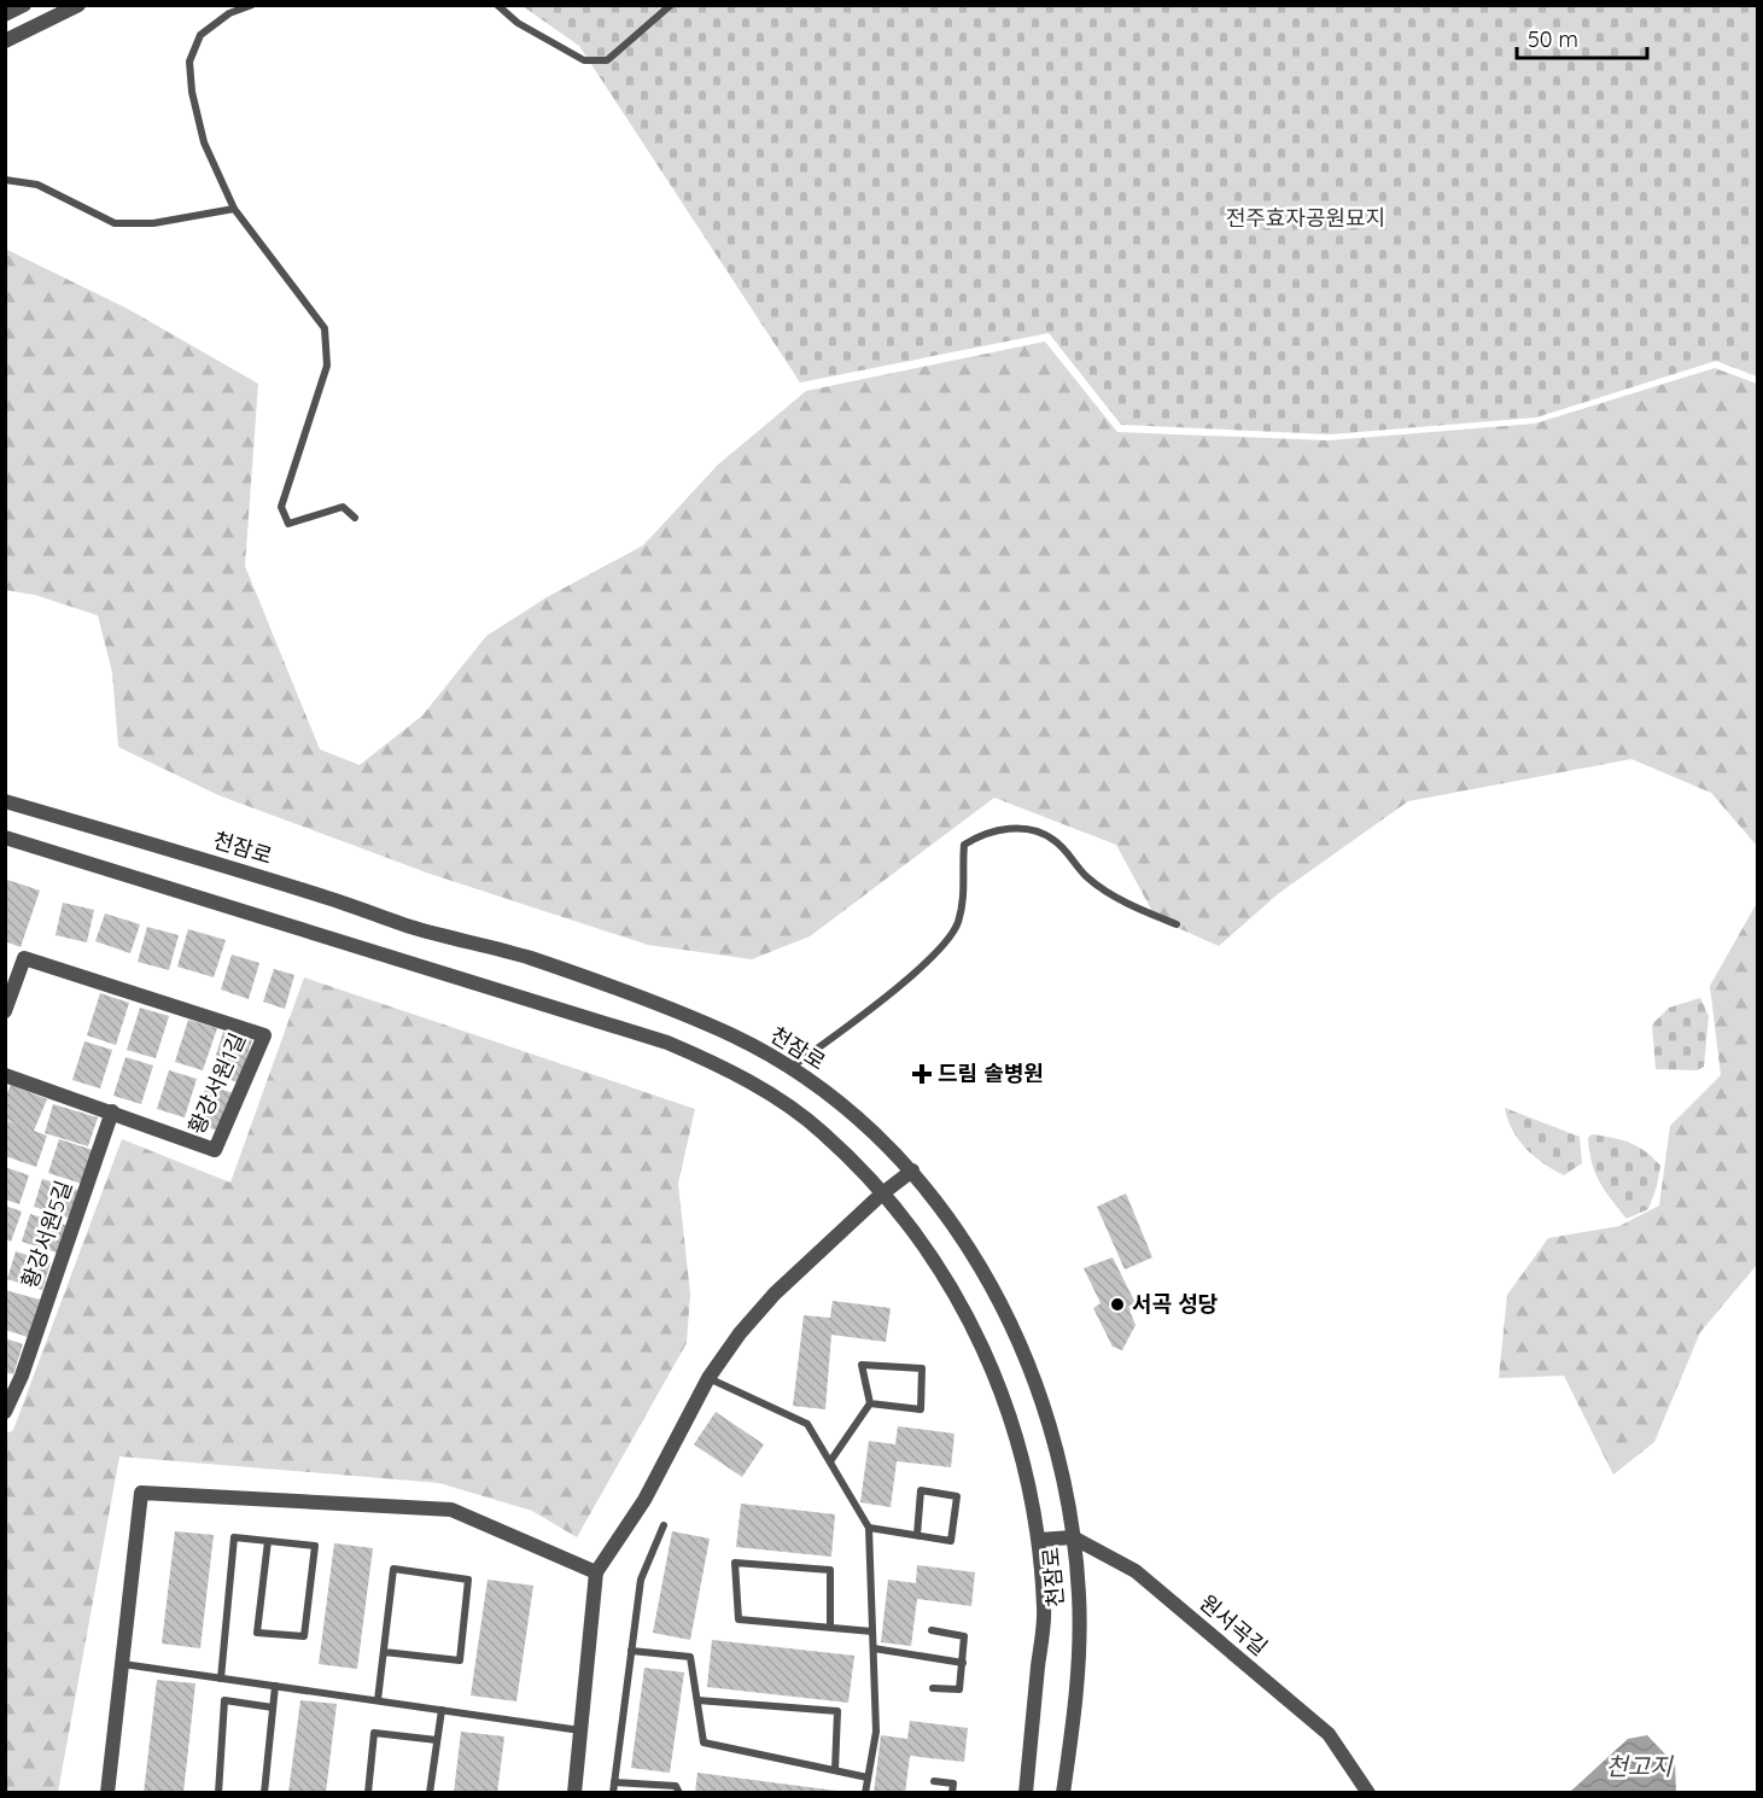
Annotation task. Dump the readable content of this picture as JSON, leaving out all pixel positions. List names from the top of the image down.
{
  "streets": {
    "street": [
      "천잠로",
      "황강서원1길",
      "황강서원5길",
      "원서곡길"
    ]
  },
  "crossings": [
    ["천잠로", "원서곡길"],
    ["황강서원1길", "황강서원5길"]
  ],
  "water": ["천고지"],
  "parks": ["전주효자공원묘지"],
  "places": {
    "health": ["드림 솔병원"],
    "other": ["서곡 성당"]
  },
  "scale_bar": "50 m"
}
